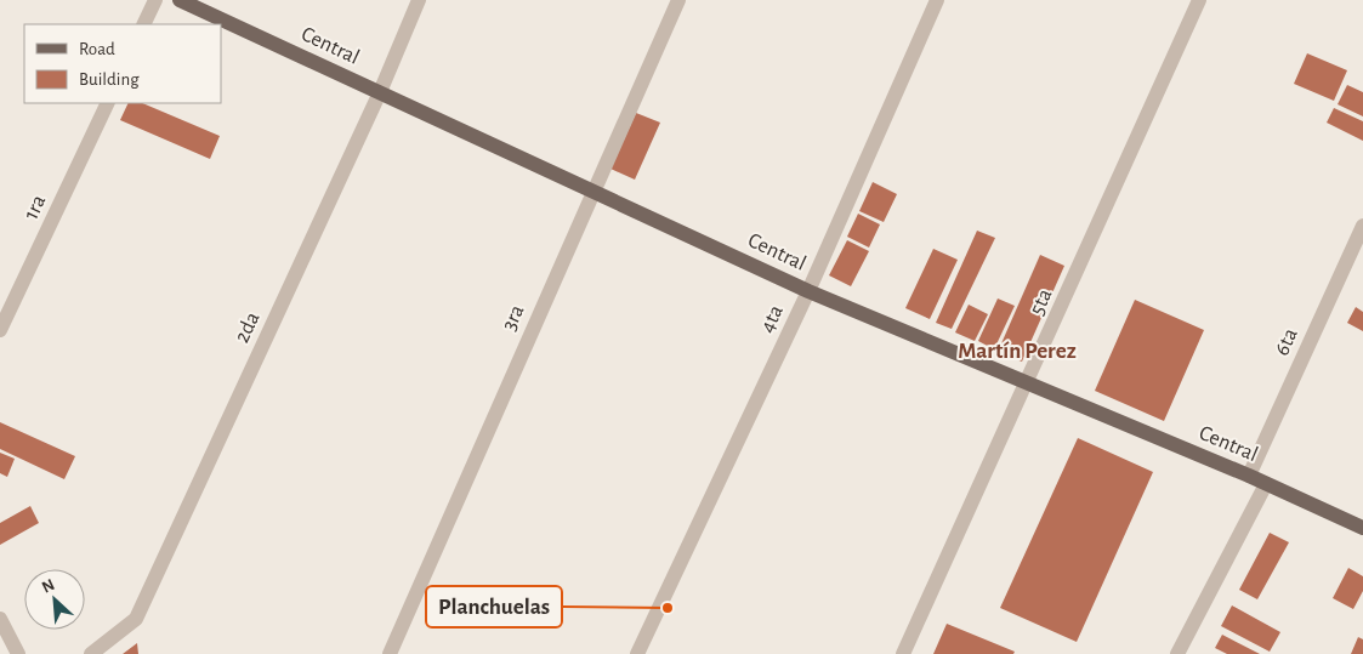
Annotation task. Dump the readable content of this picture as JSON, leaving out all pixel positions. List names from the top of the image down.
{
  "streets": {
    "main road": ["Central"],
    "street": [
      "1ra",
      "5ta",
      "3ra",
      "4ta",
      "2da",
      "6ta"
    ]
  },
  "crossings": [
    ["Central", "5ta"],
    ["Central", "3ra"],
    ["Central", "4ta"],
    ["Central", "2da"],
    ["Central", "6ta"]
  ],
  "districts": ["Martín Perez"],
  "places": ["Planchuelas"],
  "legend": ["Road", "Building"],
  "north": "top left"
}
